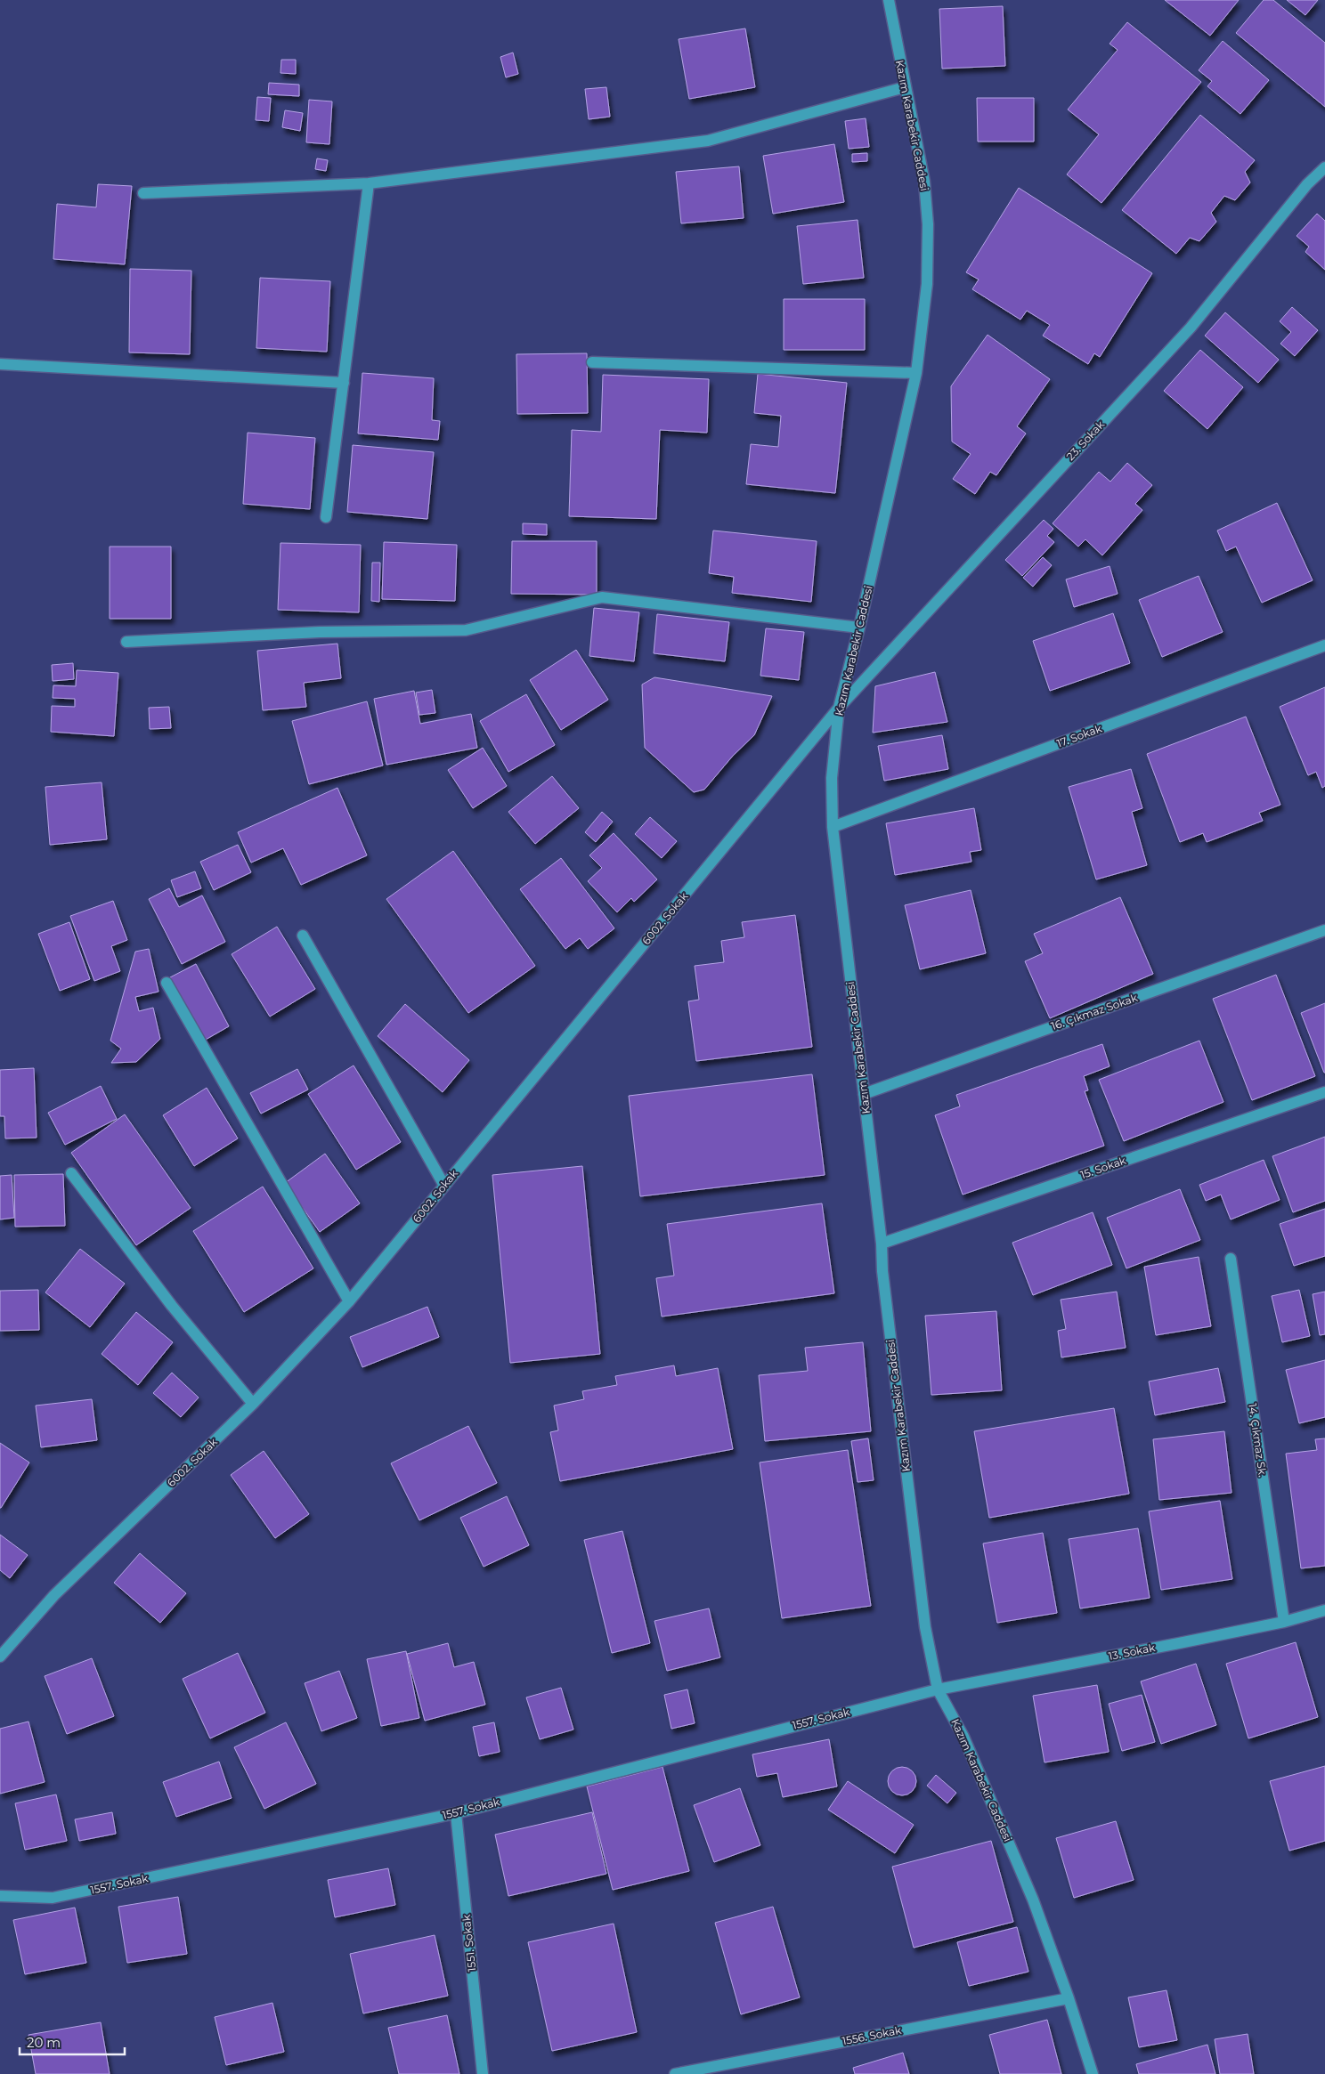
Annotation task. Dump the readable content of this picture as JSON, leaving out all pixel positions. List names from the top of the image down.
{
  "streets": {
    "street": [
      "Kazım Karabekir Caddesi",
      "23. Sokak",
      "17. Sokak",
      "6002. Sokak",
      "16. Çıkmaz Sokak",
      "15. Sokak",
      "14. Çıkmaz Sk.",
      "13. Sokak",
      "1557. Sokak",
      "1551. Sokak",
      "1556. Sokak"
    ]
  },
  "crossings": [
    ["Kazım Karabekir Caddesi", "23. Sokak"],
    ["Kazım Karabekir Caddesi", "17. Sokak"],
    ["Kazım Karabekir Caddesi", "6002. Sokak"],
    ["Kazım Karabekir Caddesi", "16. Çıkmaz Sokak"],
    ["Kazım Karabekir Caddesi", "15. Sokak"],
    ["Kazım Karabekir Caddesi", "13. Sokak"],
    ["Kazım Karabekir Caddesi", "1557. Sokak"],
    ["Kazım Karabekir Caddesi", "1556. Sokak"],
    ["23. Sokak", "6002. Sokak"],
    ["14. Çıkmaz Sk.", "13. Sokak"],
    ["13. Sokak", "1557. Sokak"],
    ["1557. Sokak", "1551. Sokak"]
  ],
  "scale_bar": "20 m"
}
